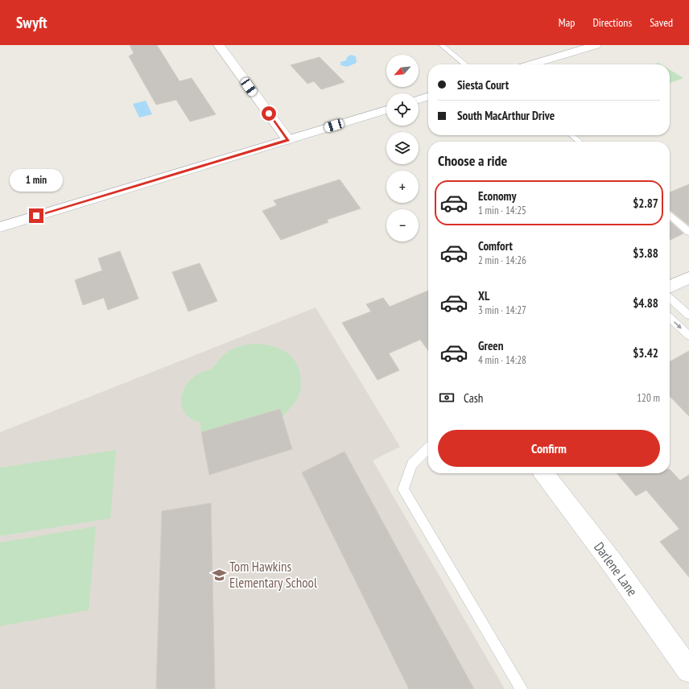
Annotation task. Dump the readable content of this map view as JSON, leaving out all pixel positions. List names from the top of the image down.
{
  "streets": {
    "street": ["Darlene Lane"]
  },
  "places": {
    "school or university": ["Tom Hawkins Elementary School"]
  },
  "north": "bottom left",
  "page": {
    "header": "Swyft",
    "nav": ["Map", "Directions", "Saved"],
    "map_buttons": ["+", "−"],
    "banner": ["Siesta Court", "South MacArthur Drive"],
    "heading": "Choose a ride",
    "bubble": "1 min",
    "list": [
      {
        "name": "Economy",
        "note": "1 min · 14:25",
        "value": "$2.87"
      },
      {
        "name": "Comfort",
        "note": "2 min · 14:26",
        "value": "$3.88"
      },
      {
        "name": "XL",
        "note": "3 min · 14:27",
        "value": "$4.88"
      },
      {
        "name": "Green",
        "note": "4 min · 14:28",
        "value": "$3.42"
      }
    ],
    "pay": ["Cash", "120 m"],
    "buttons": "Confirm"
  }
}
